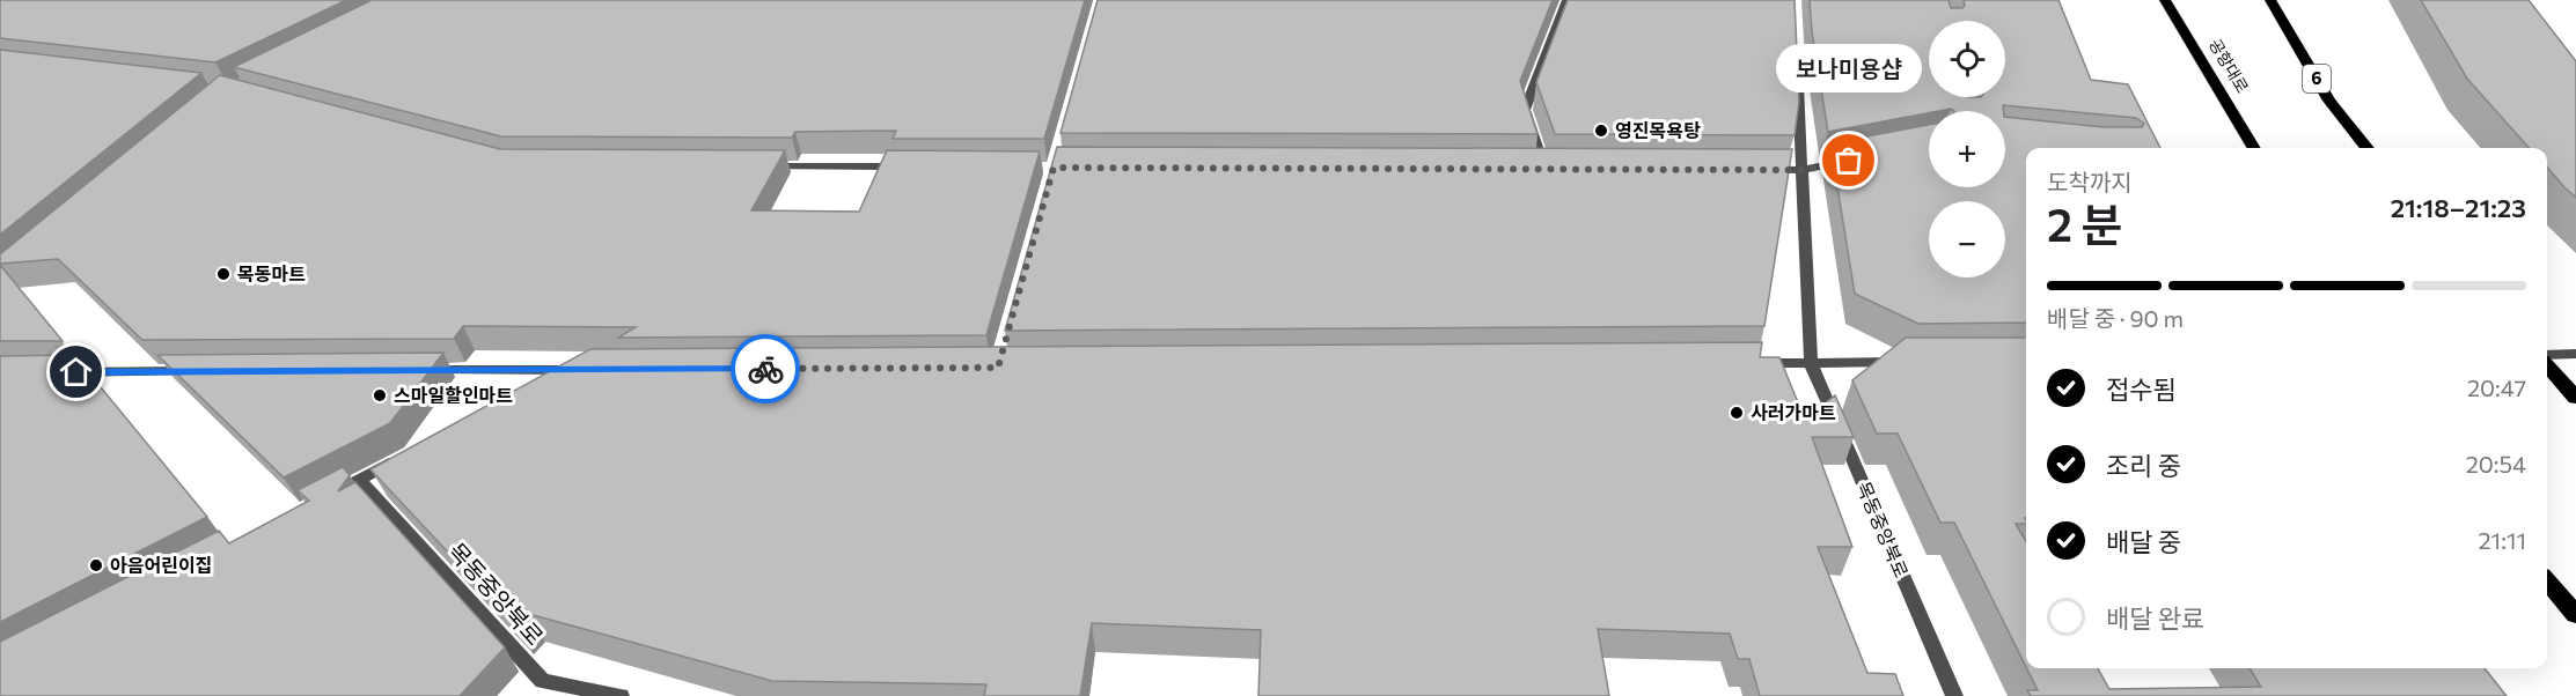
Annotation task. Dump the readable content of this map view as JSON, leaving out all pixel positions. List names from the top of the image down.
{
  "streets": {
    "main road": ["공항대로", "6"],
    "street": ["목동중앙북로"]
  },
  "places": [
    "영진목욕탕",
    "보나미용샵",
    "목동마트",
    "스마일할인마트",
    "사러가마트",
    "아음어린이집"
  ],
  "page": {
    "map_buttons": ["+", "−"],
    "bubble": "보나미용샵",
    "heading": ["2 분", "도착까지", "21:18–21:23"],
    "bar": "배달 중 · 90 m",
    "list": [
      ["접수됨", "20:47"],
      ["조리 중", "20:54"],
      ["배달 중", "21:11"],
      "배달 완료"
    ]
  }
}
